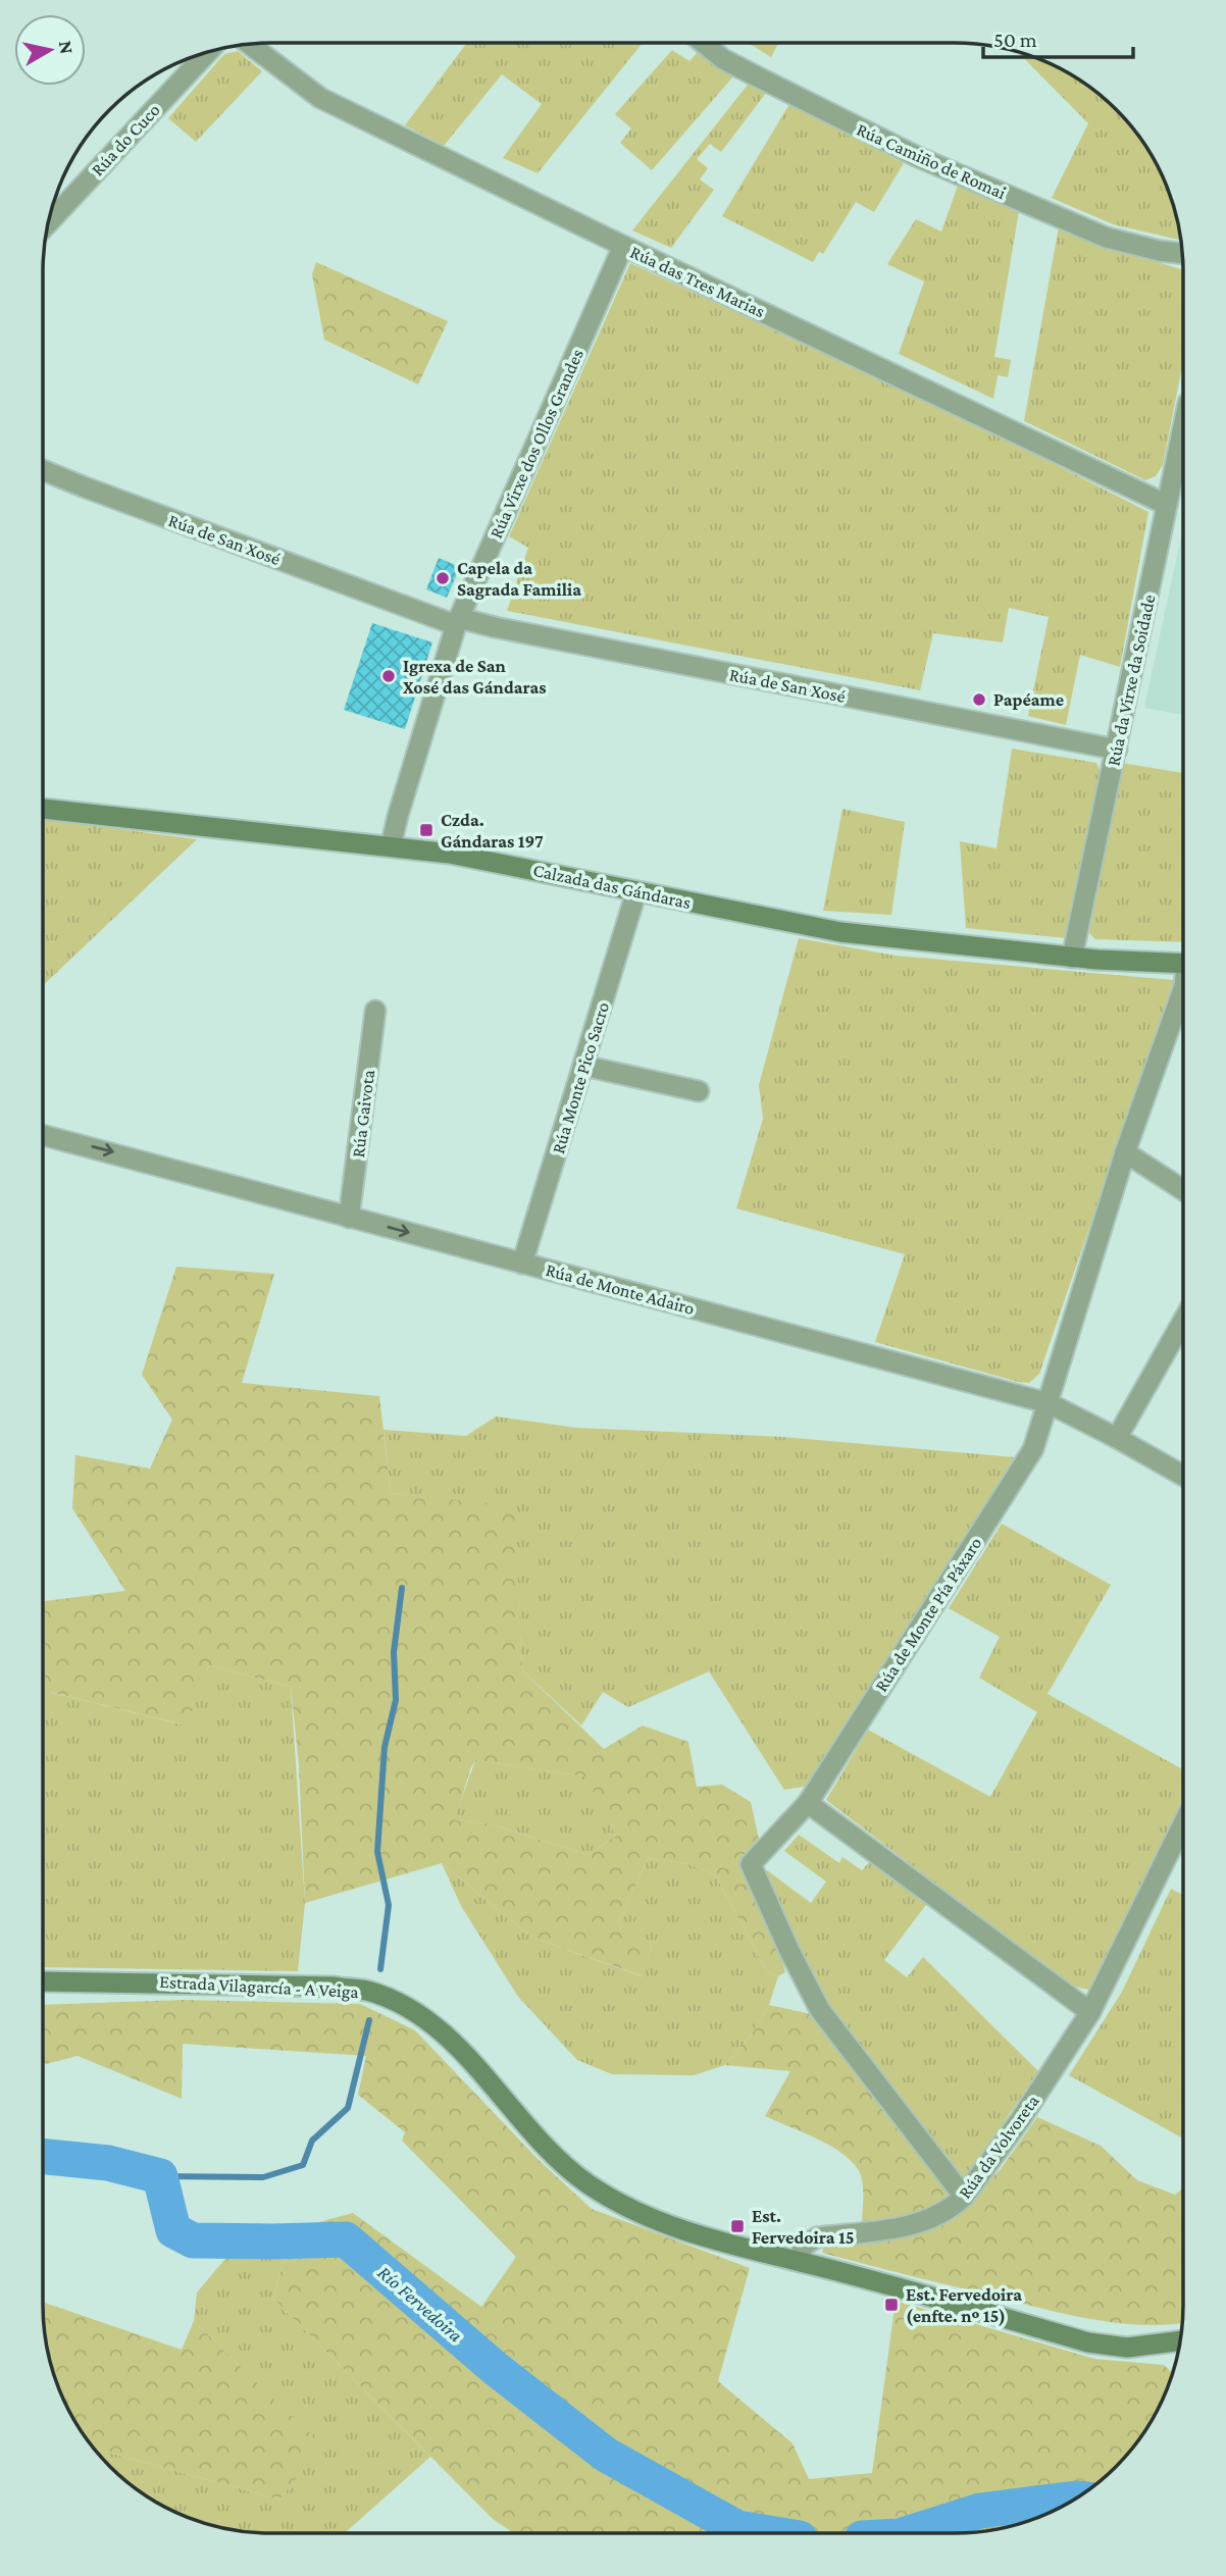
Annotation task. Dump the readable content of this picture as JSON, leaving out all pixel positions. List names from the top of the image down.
{
  "streets": {
    "main road": ["Calzada das Gándaras", "Estrada Vilagarcía - A Veiga"],
    "street": [
      "Rúa do Cuco",
      "Rúa Camiño de Romai",
      "Rúa das Tres Marias",
      "Rúa Virxe dos Ollos Grandes",
      "Rúa de San Xosé",
      "Rúa da Virxe da Soidade",
      "Rúa Monte Pico Sacro",
      "Rúa Gaivota",
      "Rúa de Monte Adairo",
      "Rúa de Monte Pía Páxaro",
      "Rúa da Volvoreta"
    ]
  },
  "crossings": [
    ["Rúa das Tres Marias", "Rúa Virxe dos Ollos Grandes"],
    ["Rúa das Tres Marias", "Rúa da Virxe da Soidade"],
    ["Rúa Virxe dos Ollos Grandes", "Rúa de San Xosé"],
    ["Rúa Virxe dos Ollos Grandes", "Calzada das Gándaras"],
    ["Rúa de San Xosé", "Rúa da Virxe da Soidade"],
    ["Rúa da Virxe da Soidade", "Calzada das Gándaras"],
    ["Calzada das Gándaras", "Rúa Monte Pico Sacro"],
    ["Rúa Monte Pico Sacro", "Rúa de Monte Adairo"],
    ["Rúa Gaivota", "Rúa de Monte Adairo"],
    ["Rúa de Monte Adairo", "Rúa de Monte Pía Páxaro"],
    ["Rúa de Monte Pía Páxaro", "Rúa da Volvoreta"],
    ["Estrada Vilagarcía - A Veiga", "Rúa da Volvoreta"]
  ],
  "one_way": ["Rúa de Monte Adairo"],
  "water": ["Río Fervedoira"],
  "places": {
    "other": ["Capela da Sagrada Familia", "Igrexa de San Xosé das Gándaras", "Papéame"],
    "transit": ["Czda. Gándaras 197", "Est. Fervedoira 15", "Est. Fervedoira (enfte. nº 15)"]
  },
  "scale_bar": "50 m",
  "north": "right"
}
